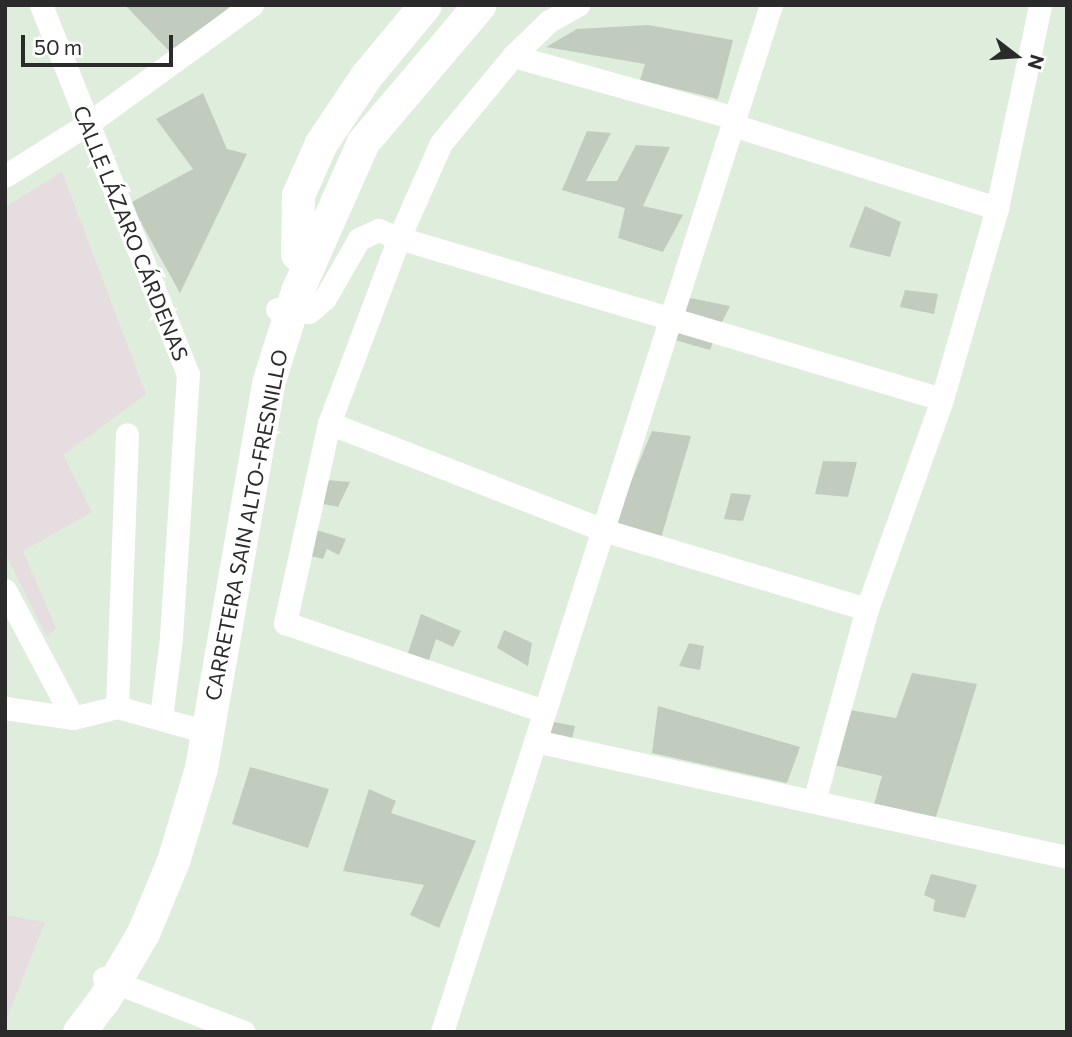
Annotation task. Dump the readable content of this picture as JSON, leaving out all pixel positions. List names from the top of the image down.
{
  "streets": {
    "street": ["CALLE LÁZARO CÁRDENAS"]
  },
  "scale_bar": "50 m",
  "north": "right"
}
